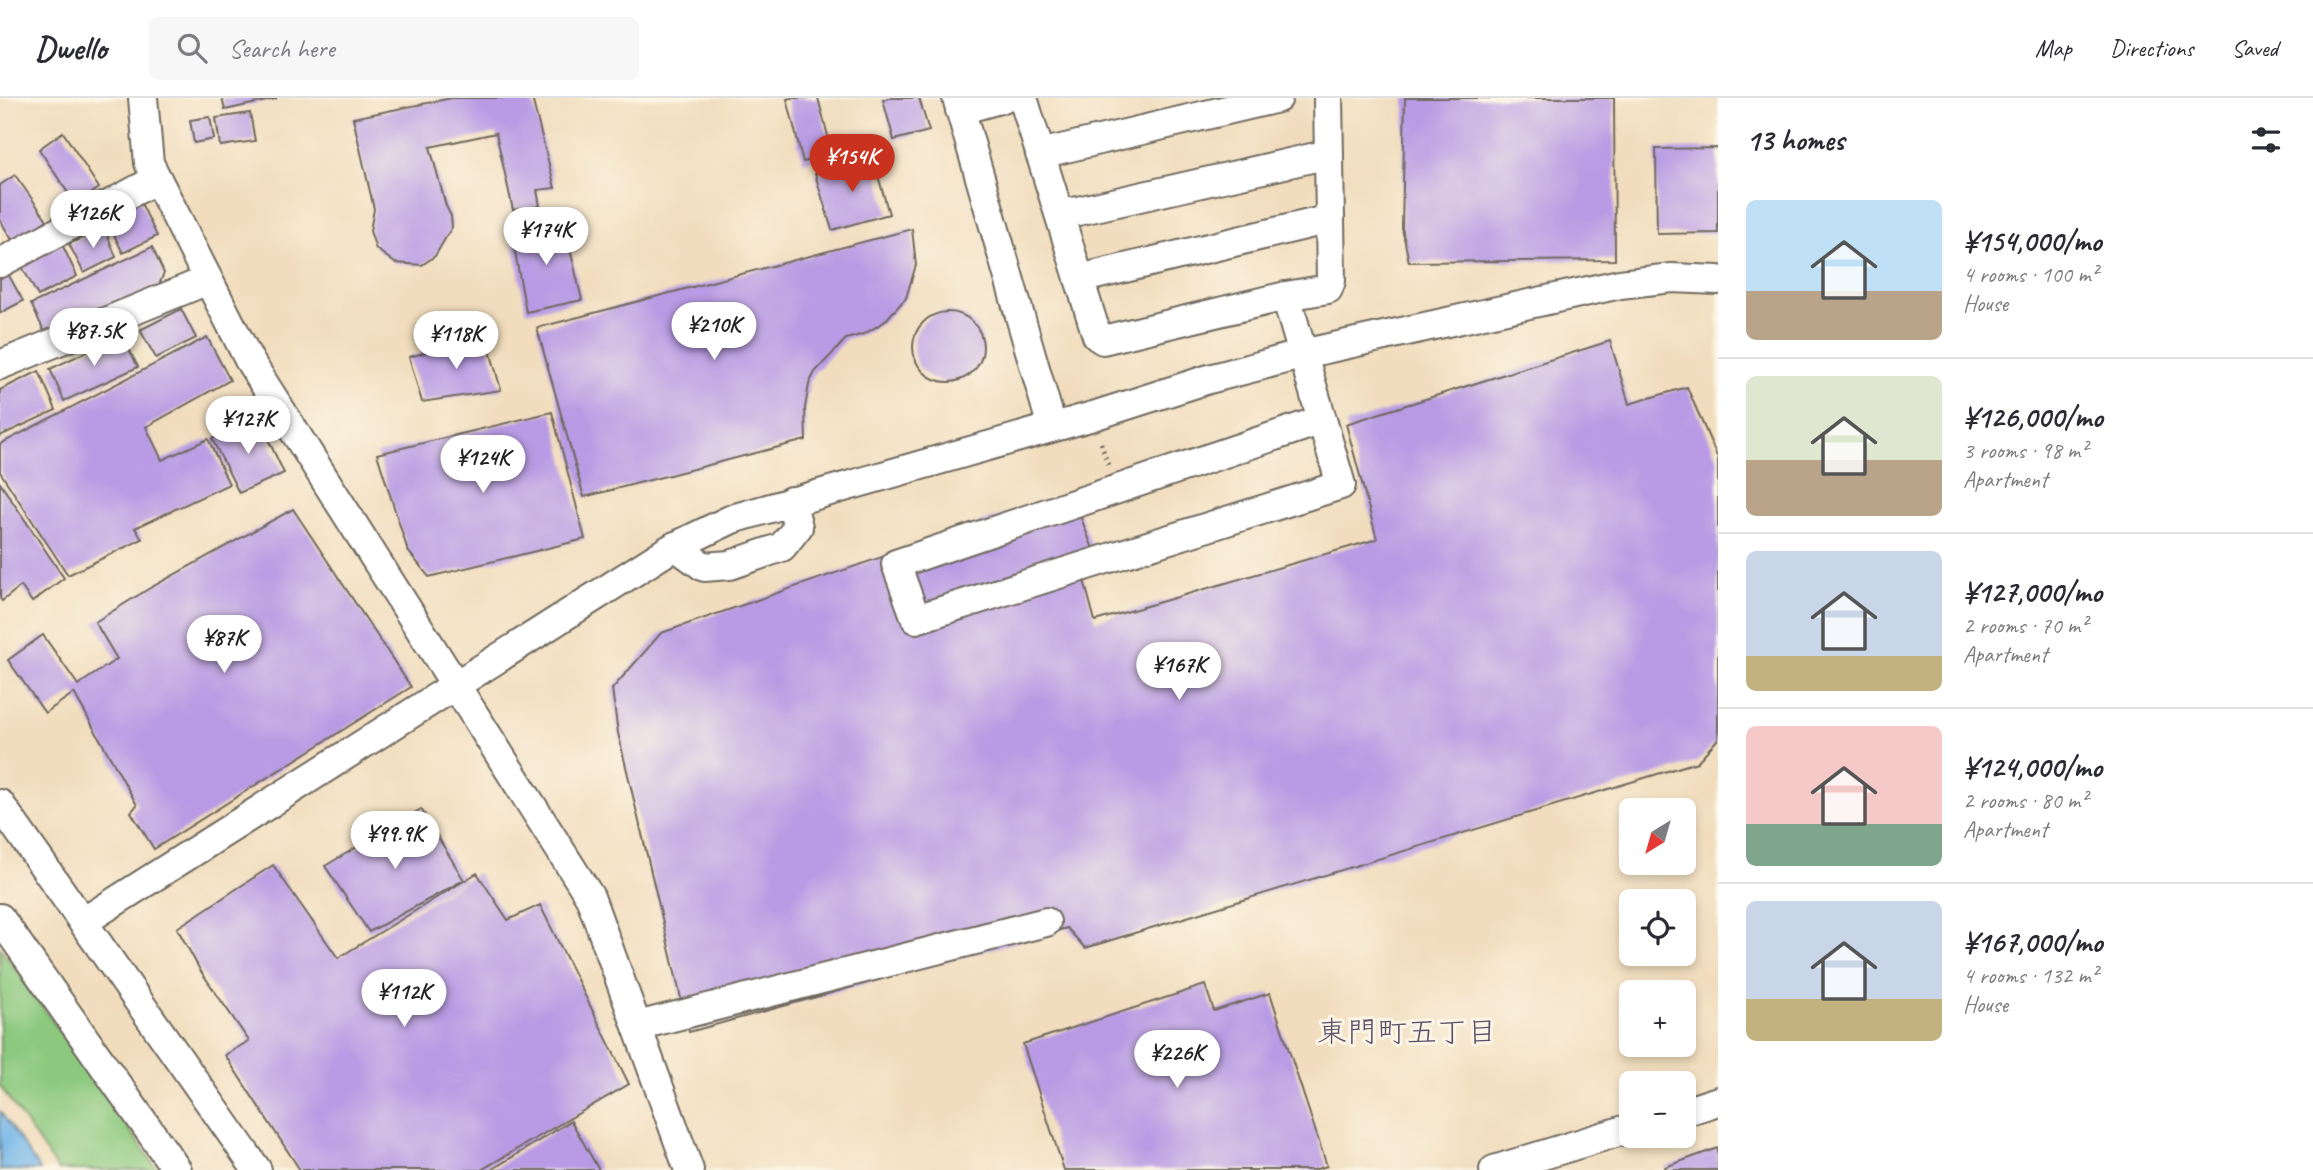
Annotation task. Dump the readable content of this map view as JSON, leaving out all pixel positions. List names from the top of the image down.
{
  "districts": ["東門町五丁目"],
  "north": "bottom left",
  "page": {
    "header": "Dwello",
    "search": "Search here",
    "nav": ["Map", "Directions", "Saved"],
    "heading": "13 homes",
    "price": [
      "¥154K",
      "¥126K",
      "¥174K",
      "¥210K",
      "¥87.5K",
      "¥118K",
      "¥127K",
      "¥124K",
      "¥87K",
      "¥167K",
      "¥99.9K",
      "¥112K",
      "¥226K"
    ],
    "list": [
      {
        "name": "¥154,000/mo",
        "note": "4 rooms · 100 m² · House"
      },
      {
        "name": "¥126,000/mo",
        "note": "3 rooms · 98 m² · Apartment"
      },
      {
        "name": "¥127,000/mo",
        "note": "2 rooms · 70 m² · Apartment"
      },
      {
        "name": "¥124,000/mo",
        "note": "2 rooms · 80 m² · Apartment"
      },
      {
        "name": "¥167,000/mo",
        "note": "4 rooms · 132 m² · House"
      }
    ],
    "map_buttons": ["+", "−"]
  }
}
